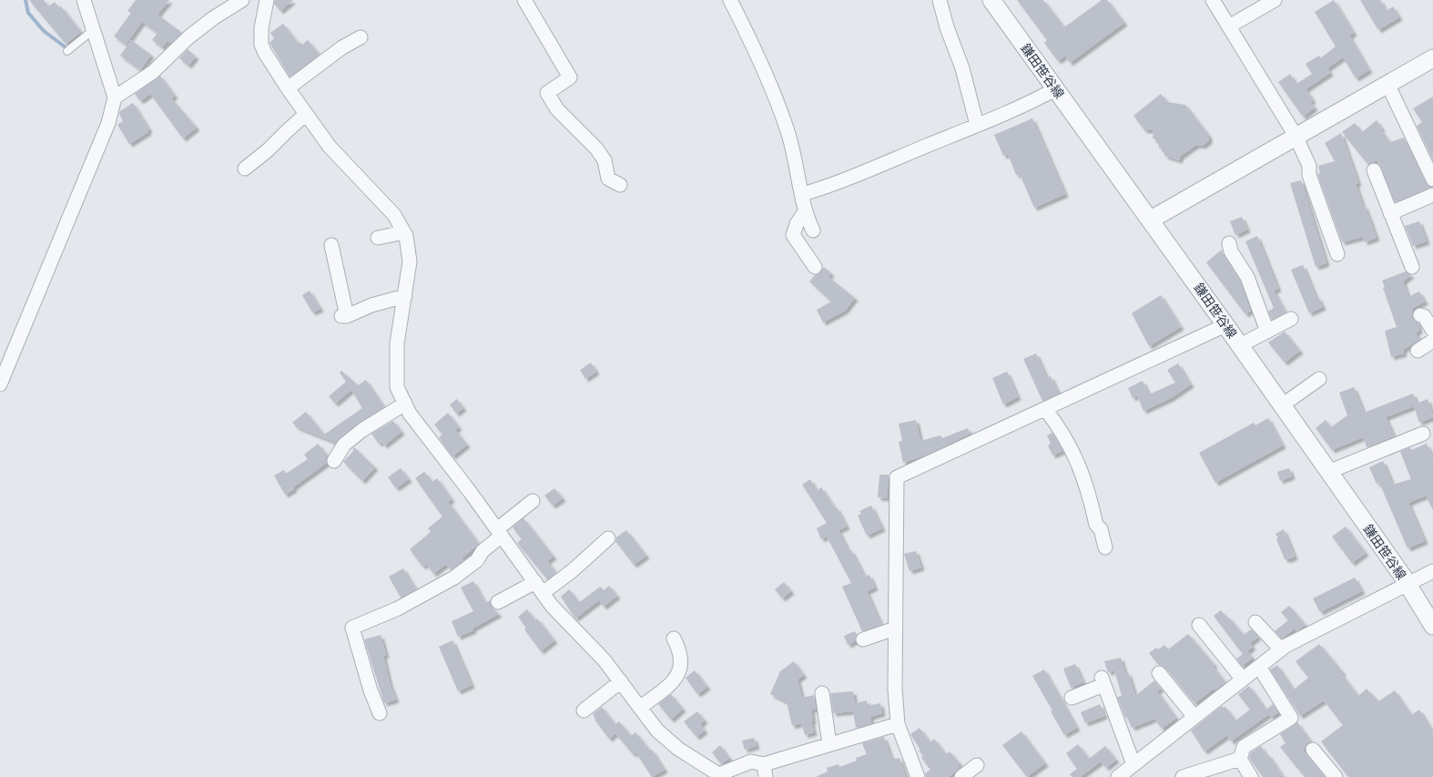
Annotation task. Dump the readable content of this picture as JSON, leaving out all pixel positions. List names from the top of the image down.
{
  "streets": {
    "street": ["鎌田笹谷線"]
  }
}
